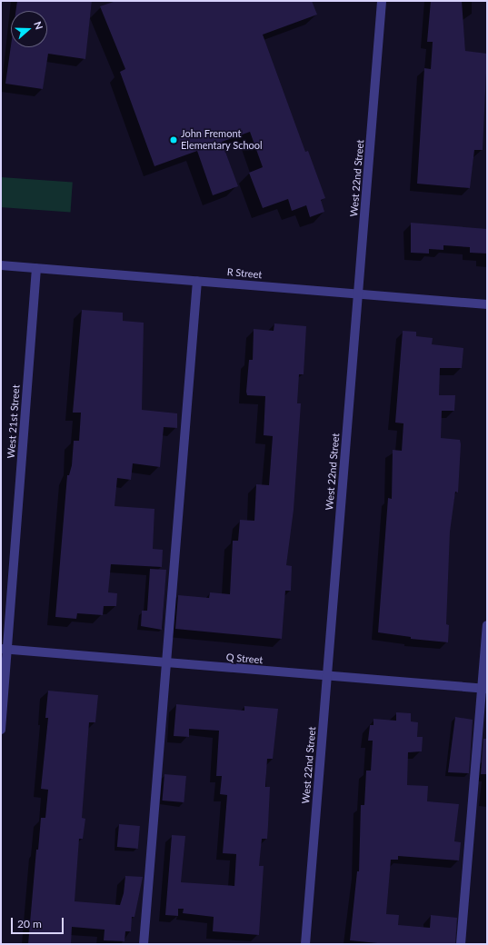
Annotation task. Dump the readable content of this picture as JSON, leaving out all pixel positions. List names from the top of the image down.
{
  "streets": {
    "street": [
      "West 22nd Street",
      "R Street",
      "West 21st Street",
      "Q Street"
    ]
  },
  "crossings": [
    ["West 22nd Street", "R Street"],
    ["West 22nd Street", "Q Street"],
    ["R Street", "West 21st Street"],
    ["West 21st Street", "Q Street"]
  ],
  "places": ["John Fremont Elementary School"],
  "scale_bar": "20 m",
  "north": "right"
}
